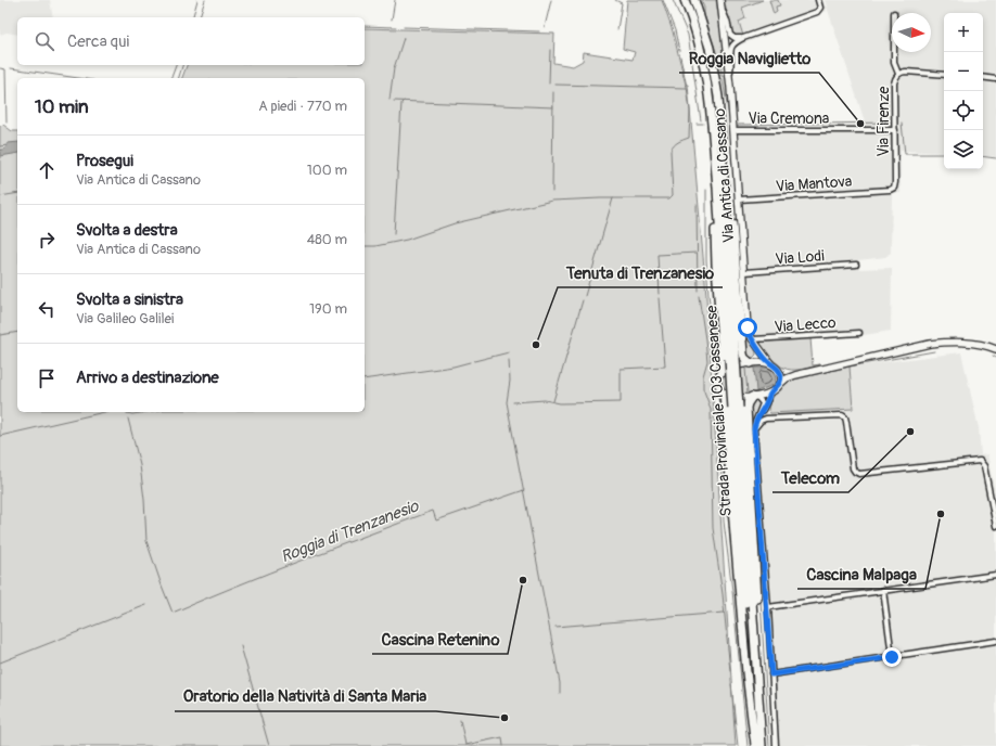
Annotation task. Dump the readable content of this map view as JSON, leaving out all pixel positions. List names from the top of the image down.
{
  "streets": {
    "highway": ["Strada Provinciale 103 Cassanese"],
    "main road": ["Via Antica di Cassano"],
    "street": [
      "Via Cremona",
      "Via Firenze",
      "Via Mantova",
      "Via Lodi",
      "Via Lecco"
    ]
  },
  "crossings": [
    ["Via Cremona", "Via Firenze"],
    ["Via Cremona", "Via Antica di Cassano"],
    ["Via Firenze", "Via Mantova"],
    ["Via Antica di Cassano", "Via Mantova"],
    ["Via Antica di Cassano", "Via Lodi"],
    ["Via Antica di Cassano", "Via Lecco"]
  ],
  "water": ["Roggia di Trenzanesio"],
  "places": [
    "Roggia Naviglietto",
    "Tenuta di Trenzanesio",
    "Telecom",
    "Cascina Malpaga",
    "Cascina Retenino",
    "Oratorio della Natività di Santa Maria"
  ],
  "north": "right",
  "page": {
    "map_buttons": ["+", "−"],
    "search": "Cerca qui",
    "heading": ["10 min", "A piedi · 770 m"],
    "list": [
      ["Prosegui", "Via Antica di Cassano", "100 m"],
      ["Svolta a destra", "Via Antica di Cassano", "480 m"],
      ["Svolta a sinistra", "Via Galileo Galilei", "190 m"],
      "Arrivo a destinazione"
    ]
  }
}
